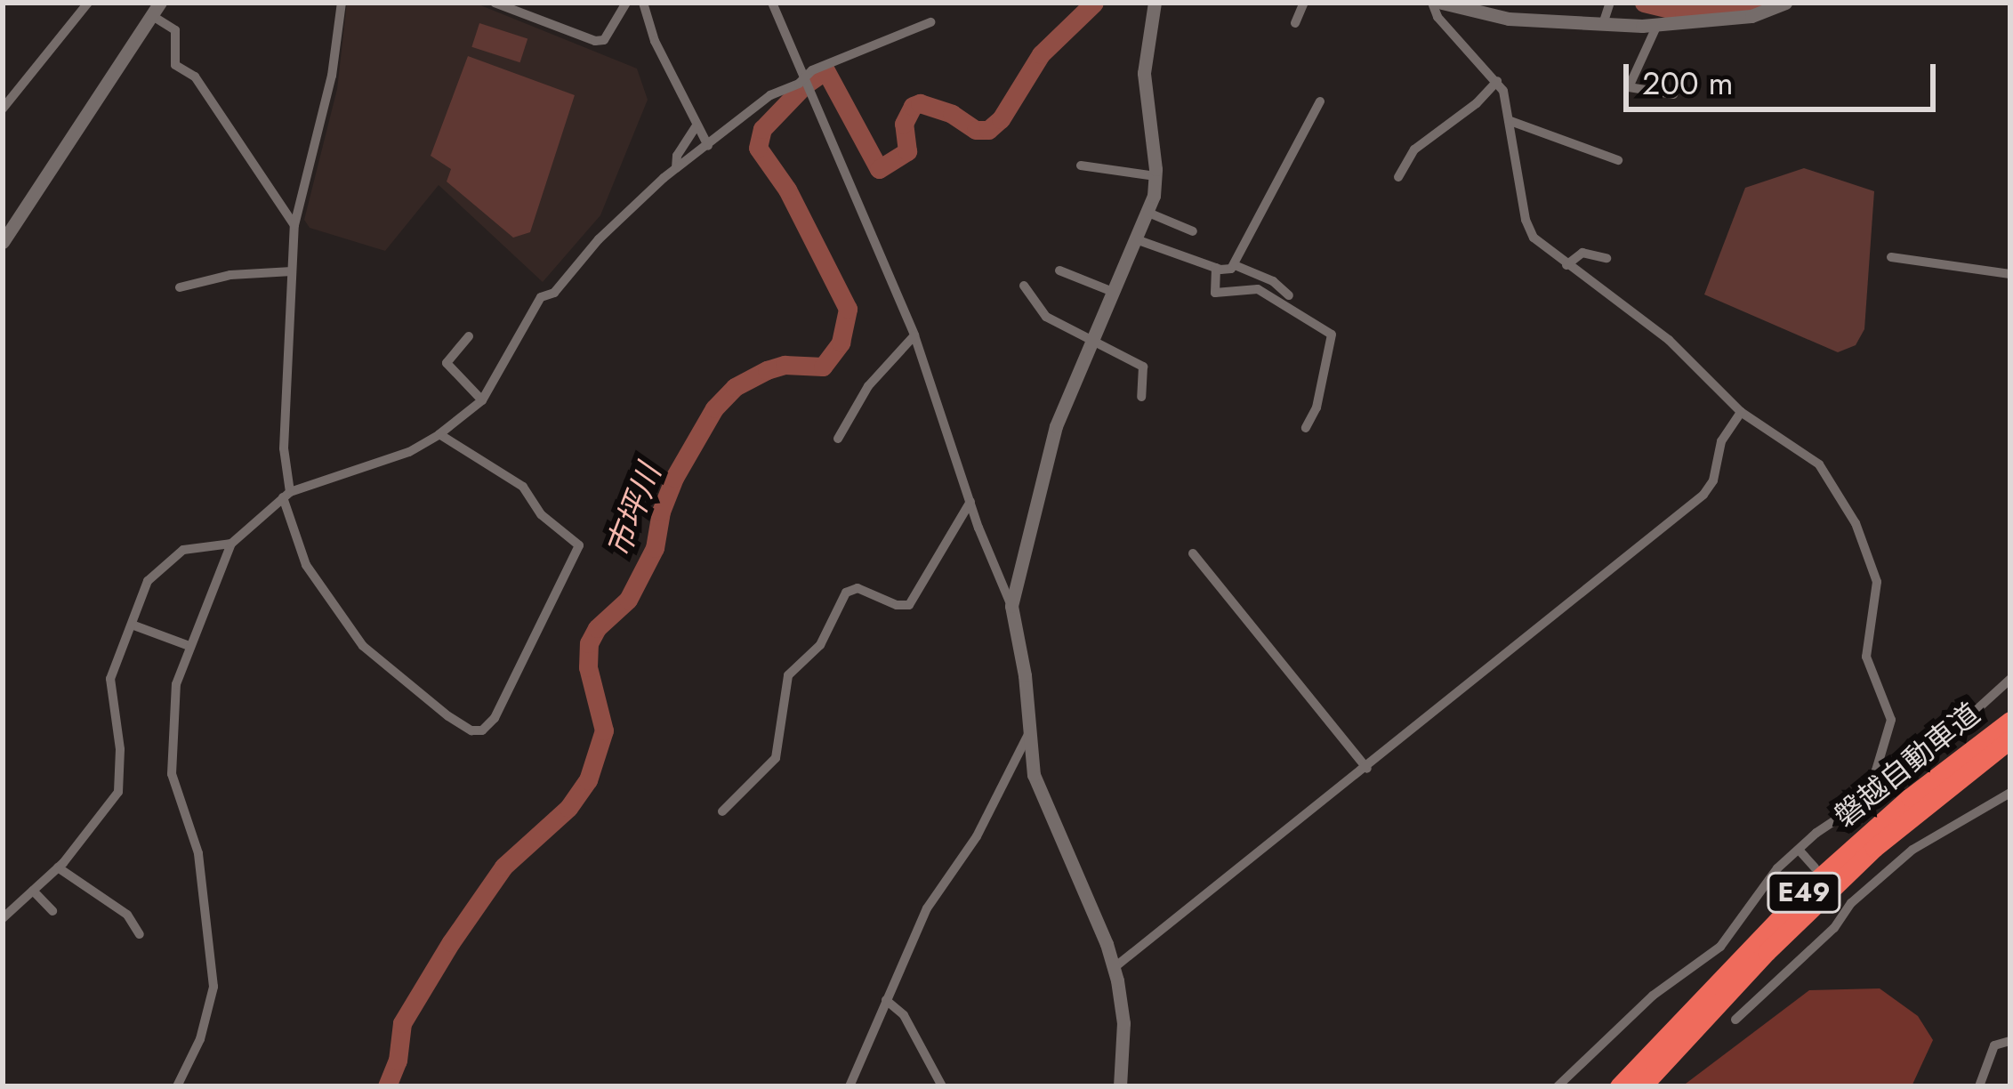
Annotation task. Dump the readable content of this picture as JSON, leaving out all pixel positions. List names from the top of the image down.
{
  "streets": {
    "highway": ["磐越自動車道", "E49"]
  },
  "water": ["市坪川"],
  "scale_bar": "200 m"
}
